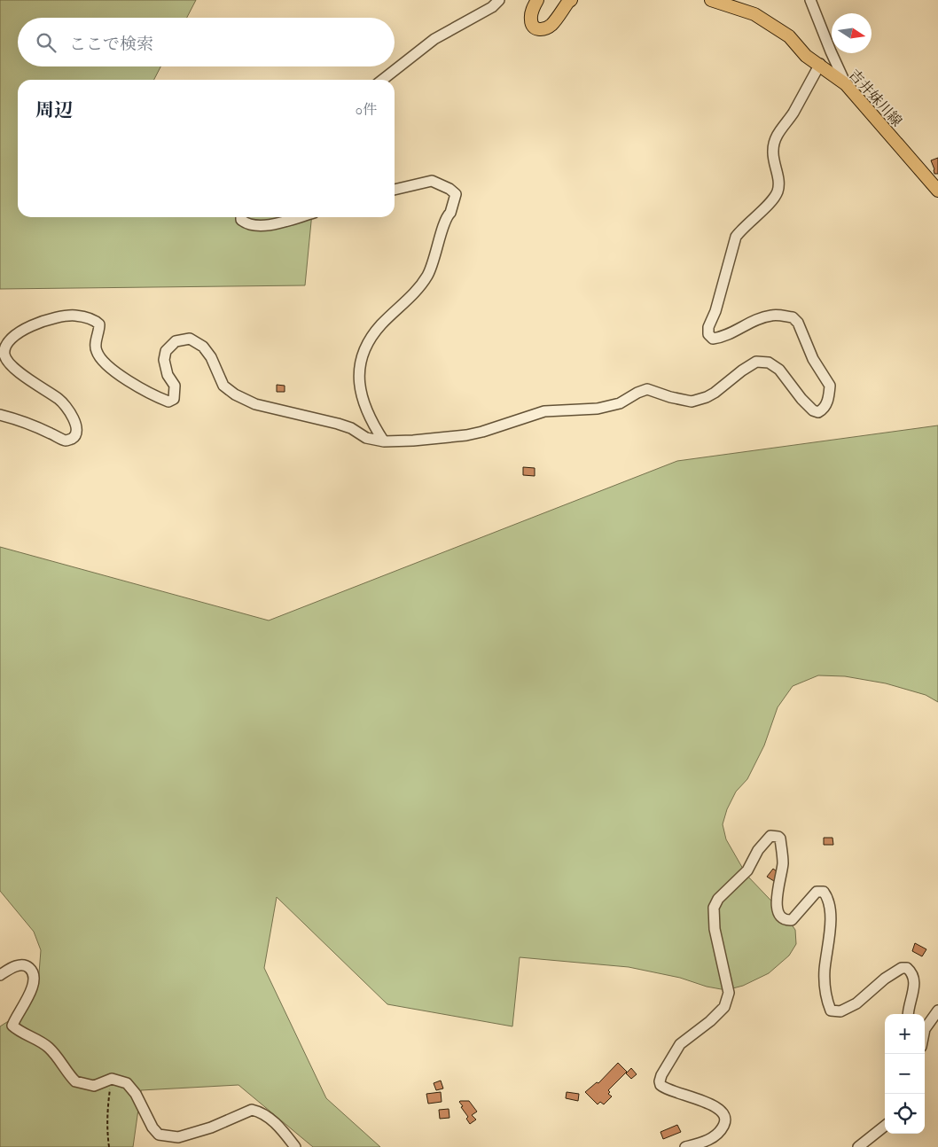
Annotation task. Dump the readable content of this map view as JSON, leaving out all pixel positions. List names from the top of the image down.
{
  "streets": {
    "main road": ["吉井妹川線"]
  },
  "north": "right",
  "page": {
    "search": "ここで検索",
    "heading": ["周辺", "0件"],
    "map_buttons": ["+", "−"]
  }
}
